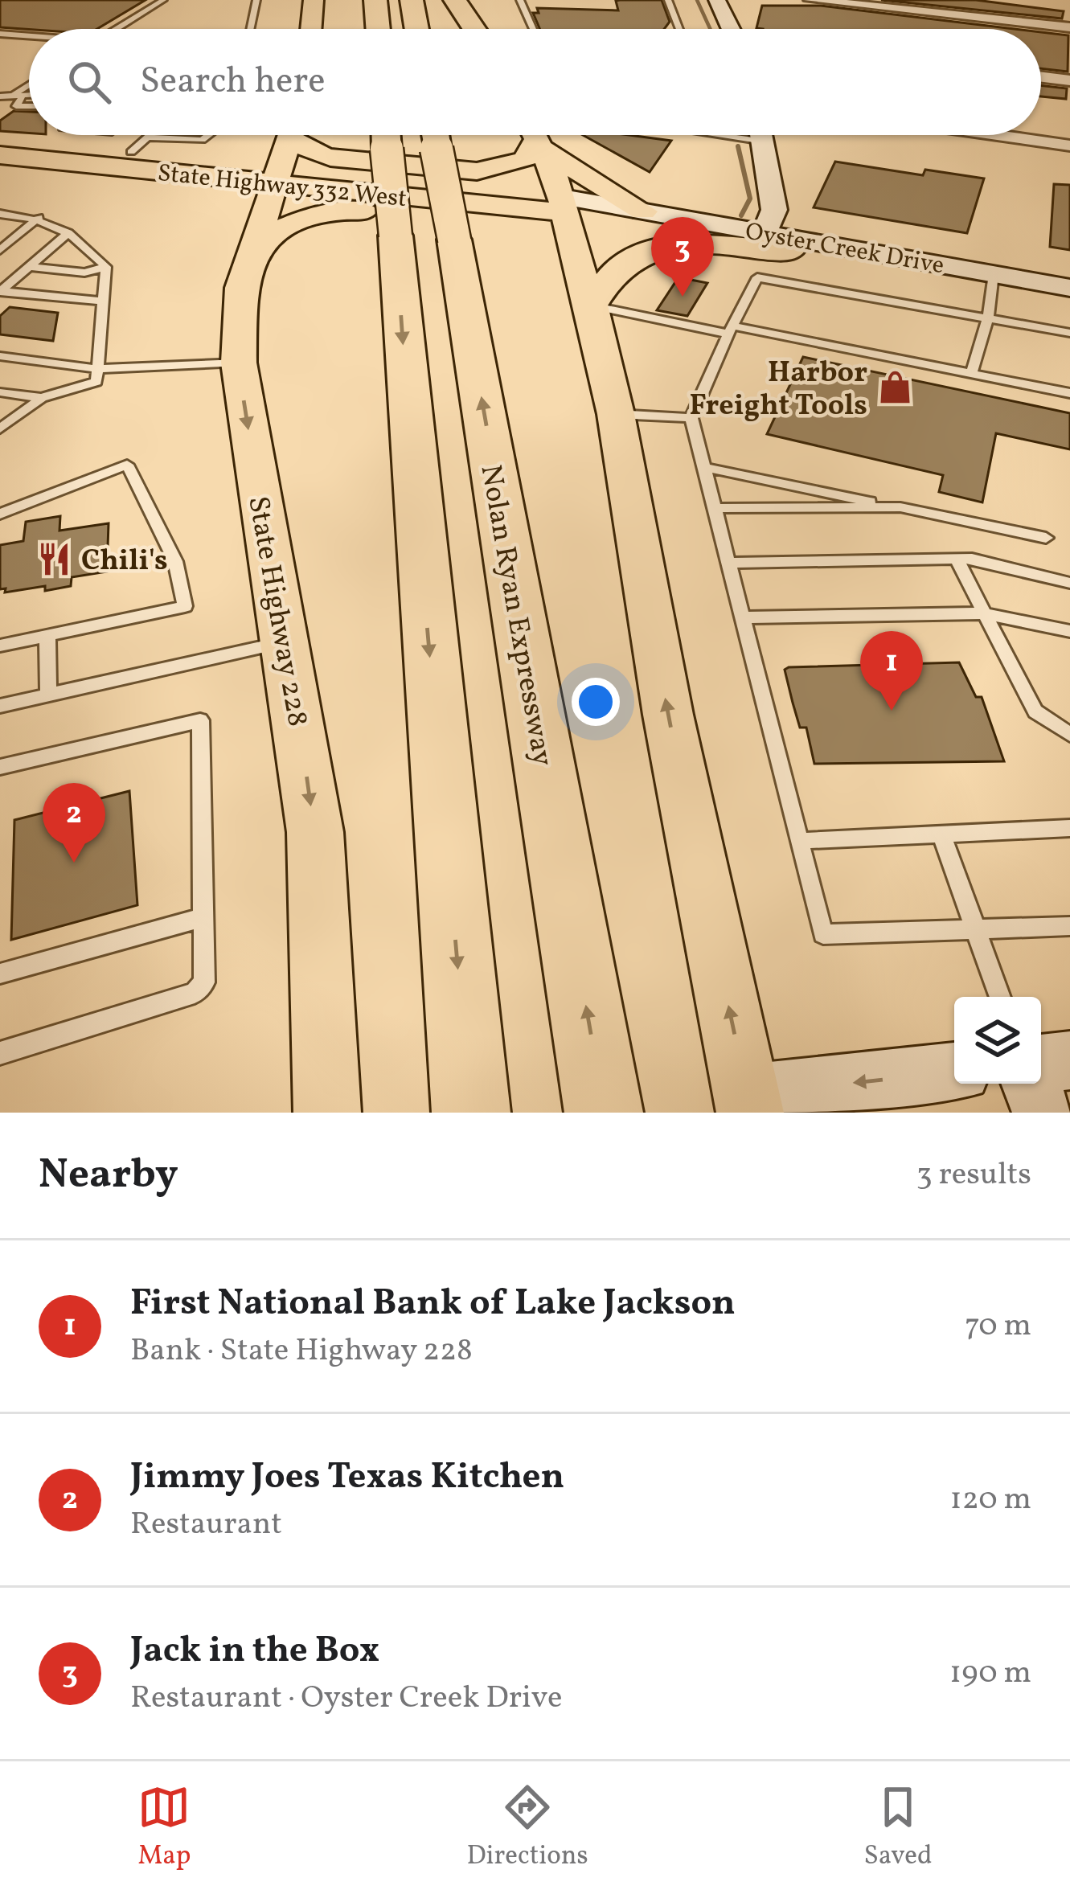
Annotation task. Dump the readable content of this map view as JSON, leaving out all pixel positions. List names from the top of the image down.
{
  "streets": {
    "highway": ["Nolan Ryan Expressway"],
    "main road": ["State Highway 332 West", "Oyster Creek Drive", "State Highway 228"]
  },
  "crossings": [
    ["State Highway 332 West", "Oyster Creek Drive"],
    ["State Highway 332 West", "State Highway 228"]
  ],
  "places": {
    "shop": ["Harbor Freight Tools"],
    "restaurant": ["Chili's"]
  },
  "page": {
    "search": "Search here",
    "pins": ["3", "1", "2"],
    "heading": ["Nearby", "3 results"],
    "list": [
      {
        "mark": "1",
        "name": "First National Bank of Lake Jackson",
        "note": "Bank · State Highway 228",
        "value": "70 m"
      },
      {
        "mark": "2",
        "name": "Jimmy Joes Texas Kitchen",
        "note": "Restaurant",
        "value": "120 m"
      },
      {
        "mark": "3",
        "name": "Jack in the Box",
        "note": "Restaurant · Oyster Creek Drive",
        "value": "190 m"
      }
    ],
    "nav": ["Map", "Directions", "Saved"]
  }
}
